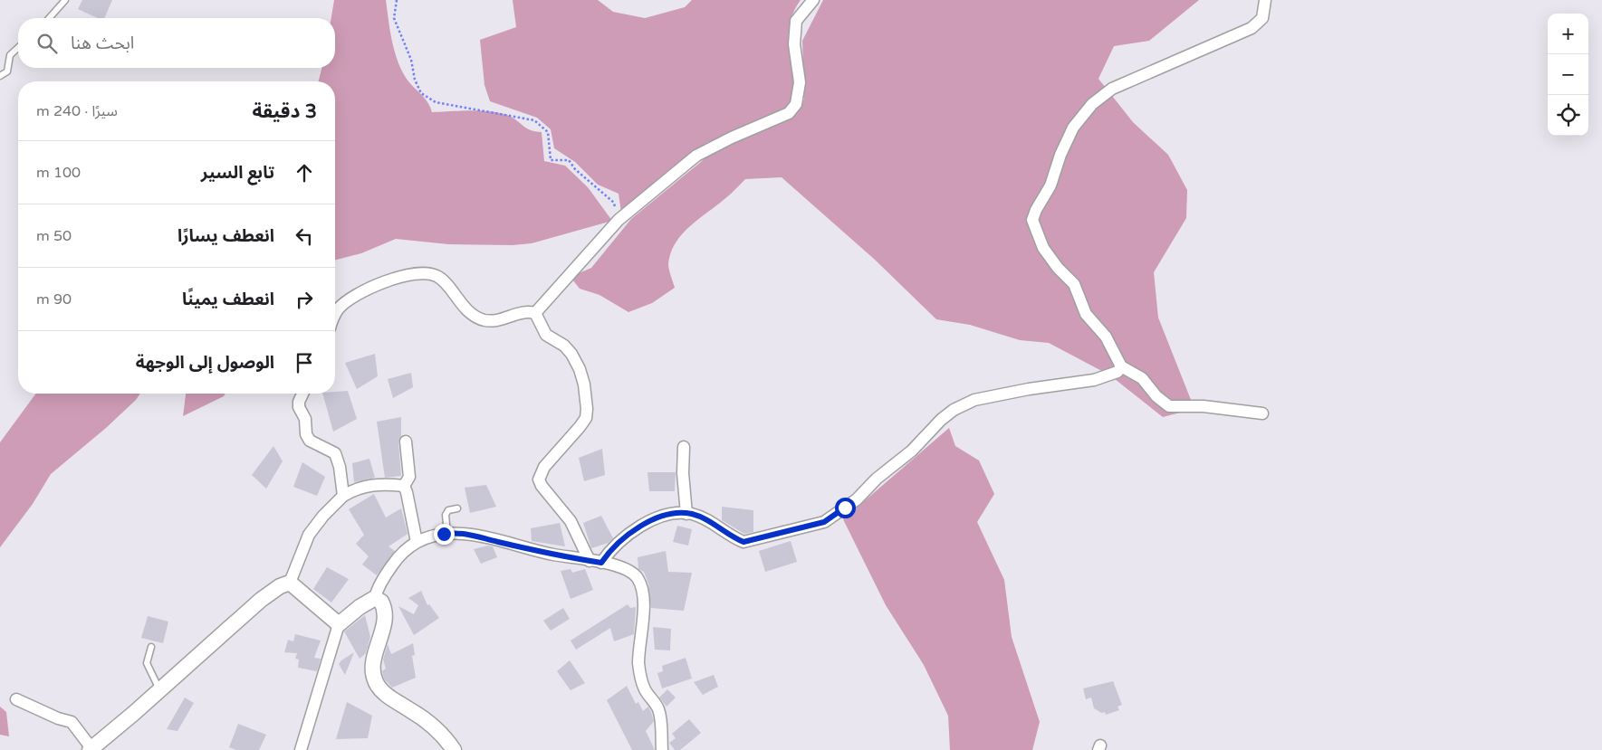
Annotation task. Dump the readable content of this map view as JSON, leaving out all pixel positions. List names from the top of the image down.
{
  "page": {
    "map_buttons": ["+", "−"],
    "search": "ابحث هنا",
    "heading": ["3 دقيقة", "سيرًا · 240 m"],
    "list": [
      ["تابع السير", "100 m"],
      ["انعطف يسارًا", "50 m"],
      ["انعطف يمينًا", "90 m"],
      "الوصول إلى الوجهة"
    ]
  }
}
